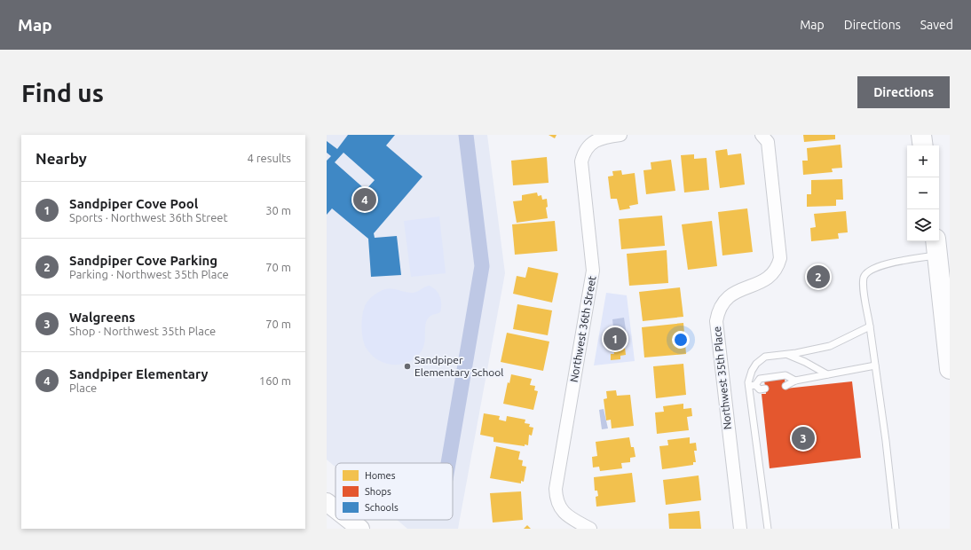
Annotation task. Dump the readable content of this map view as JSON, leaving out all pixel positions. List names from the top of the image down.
{
  "streets": {
    "street": ["Northwest 36th Street", "Northwest 35th Place"]
  },
  "places": ["Sandpiper Elementary School"],
  "legend": ["Homes", "Shops", "Schools"],
  "page": {
    "header": "Map",
    "nav": ["Map", "Directions", "Saved"],
    "buttons": "Directions",
    "title": "Find us",
    "heading": ["Nearby", "4 results"],
    "map_buttons": ["+", "−"],
    "list": [
      {
        "mark": "1",
        "name": "Sandpiper Cove Pool",
        "note": "Sports · Northwest 36th Street",
        "value": "30 m"
      },
      {
        "mark": "2",
        "name": "Sandpiper Cove Parking",
        "note": "Parking · Northwest 35th Place",
        "value": "70 m"
      },
      {
        "mark": "3",
        "name": "Walgreens",
        "note": "Shop · Northwest 35th Place",
        "value": "70 m"
      },
      {
        "mark": "4",
        "name": "Sandpiper Elementary",
        "note": "Place",
        "value": "160 m"
      }
    ],
    "pins": [
      "4",
      "2",
      "1",
      "3"
    ]
  }
}
